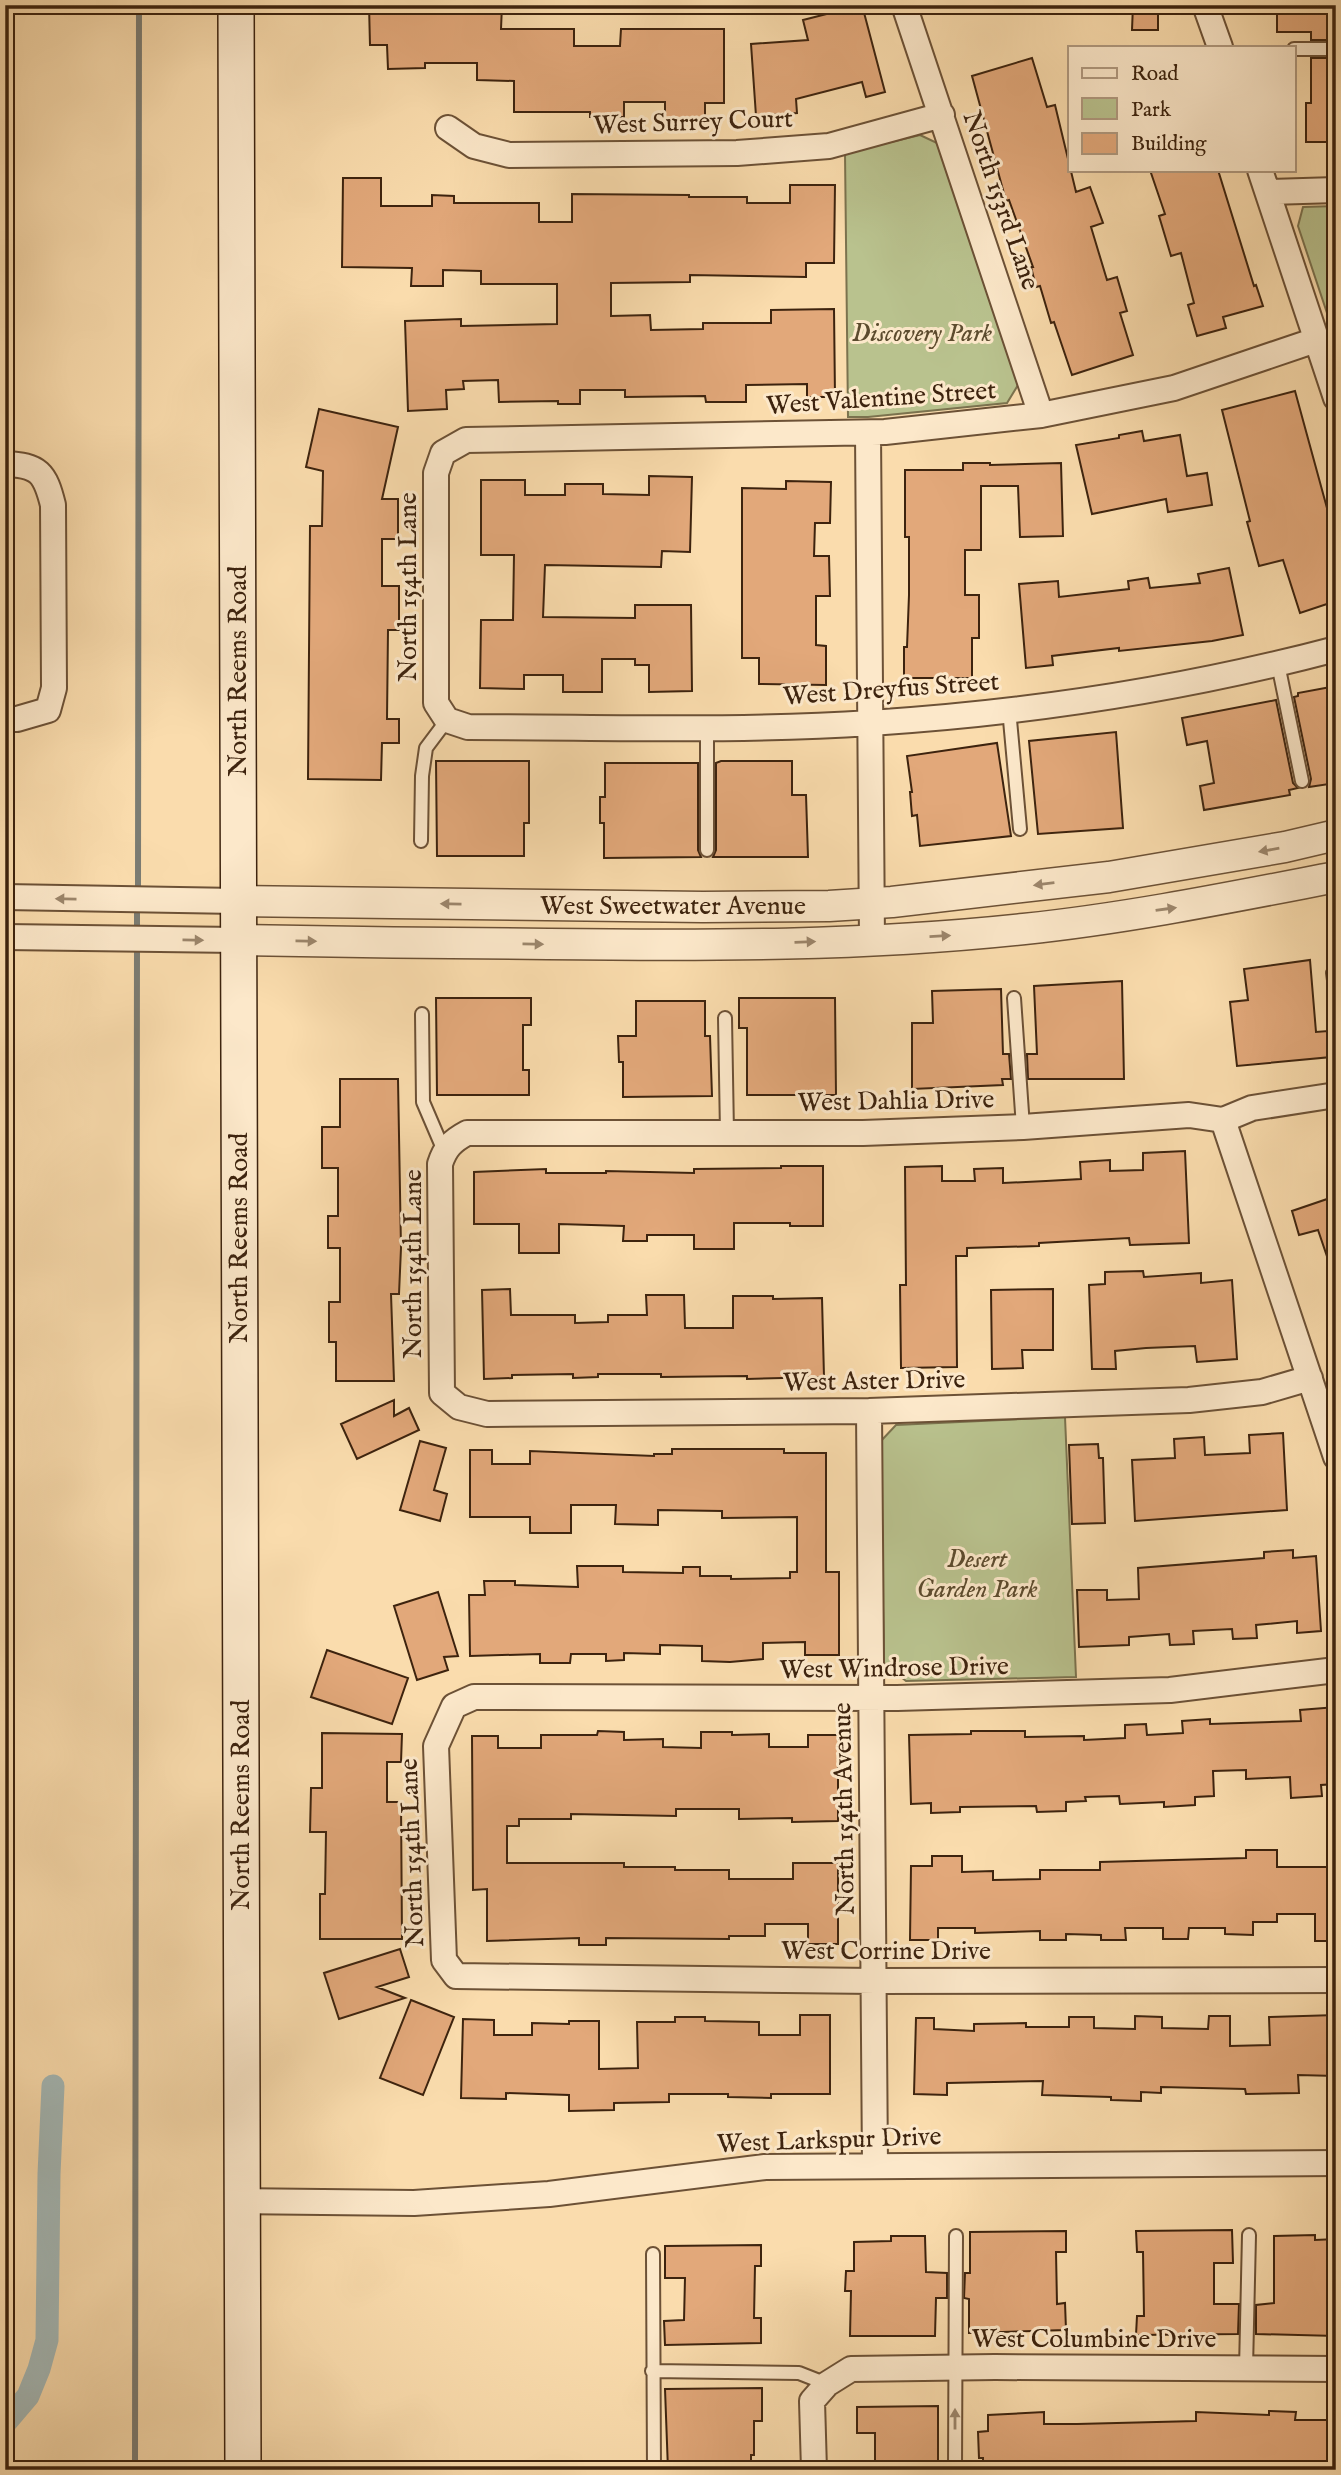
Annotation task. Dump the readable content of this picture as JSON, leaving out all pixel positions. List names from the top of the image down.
{
  "streets": {
    "main road": ["North Reems Road"],
    "street": [
      "West Surrey Court",
      "North 153rd Lane",
      "West Valentine Street",
      "North 154th Lane",
      "West Dreyfus Street",
      "West Sweetwater Avenue",
      "West Dahlia Drive",
      "West Aster Drive",
      "West Windrose Drive",
      "North 154th Avenue",
      "West Corrine Drive",
      "West Larkspur Drive",
      "West Columbine Drive"
    ]
  },
  "crossings": [
    ["West Surrey Court", "North 153rd Lane"],
    ["North 153rd Lane", "West Valentine Street"],
    ["West Valentine Street", "North 154th Lane"],
    ["North 154th Lane", "West Dreyfus Street"],
    ["North 154th Lane", "West Dahlia Drive"],
    ["North 154th Lane", "West Aster Drive"],
    ["North 154th Lane", "West Windrose Drive"],
    ["North 154th Lane", "West Corrine Drive"],
    ["North Reems Road", "West Sweetwater Avenue"],
    ["North Reems Road", "West Larkspur Drive"],
    ["West Aster Drive", "North 154th Avenue"],
    ["West Windrose Drive", "North 154th Avenue"],
    ["North 154th Avenue", "West Corrine Drive"],
    ["North 154th Avenue", "West Larkspur Drive"]
  ],
  "parks": ["Discovery Park", "Desert Garden Park"],
  "legend": ["Road", "Park", "Building"]
}
